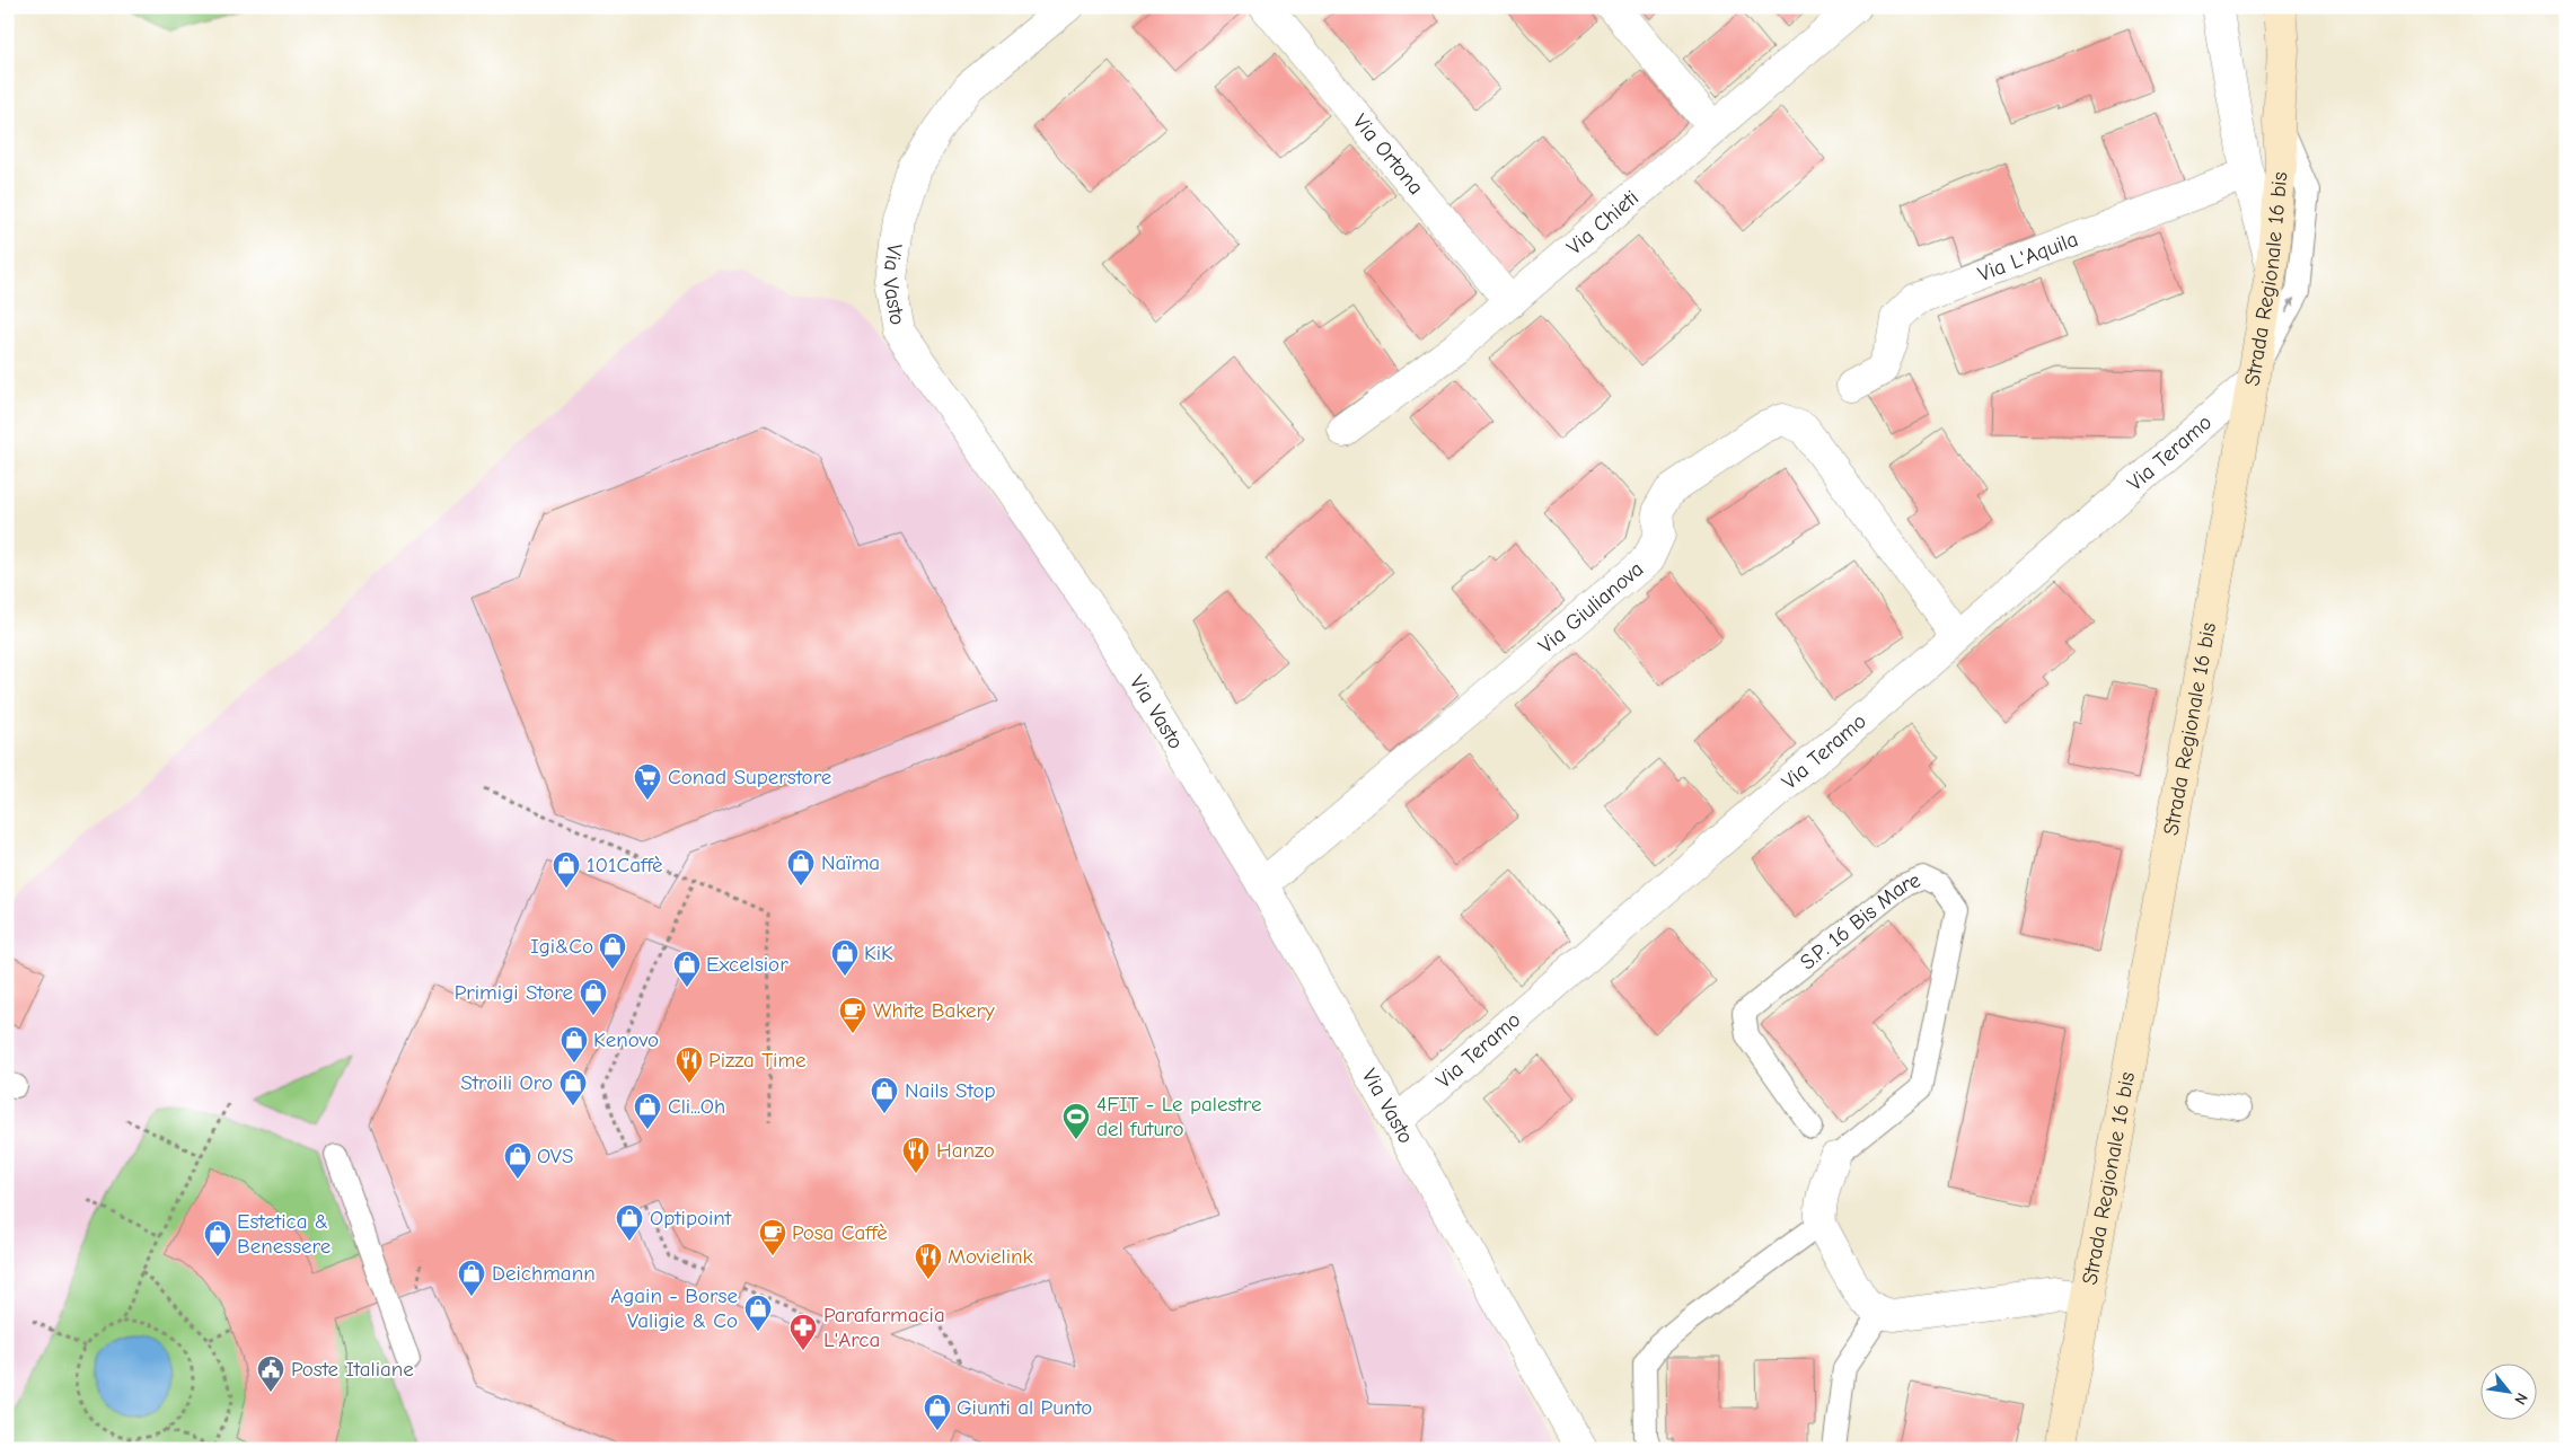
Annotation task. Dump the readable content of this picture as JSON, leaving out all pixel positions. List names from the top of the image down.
{
  "streets": {
    "main road": ["Strada Regionale 16 bis"],
    "street": [
      "Via Ortona",
      "Via Chieti",
      "Via L'Aquila",
      "Via Vasto",
      "Via Teramo",
      "Via Giulianova",
      "S.P. 16 Bis Mare"
    ]
  },
  "crossings": [
    ["Via Ortona", "Via Chieti"],
    ["Strada Regionale 16 bis", "Via Teramo"],
    ["Via Vasto", "Via Teramo"],
    ["Via Vasto", "Via Giulianova"],
    ["Via Teramo", "Via Giulianova"]
  ],
  "places": {
    "supermarket": ["Conad Superstore"],
    "shop": [
      "Naïma",
      "101Caffè",
      "Igi&Co",
      "KiK",
      "Excelsior",
      "Primigi Store",
      "Kenovo",
      "Stroili Oro",
      "Nails Stop",
      "Cli...Oh",
      "OVS",
      "Optipoint",
      "Estetica & Benessere",
      "Deichmann",
      "Again - Borse Valigie & Co",
      "Giunti al Punto"
    ],
    "cafe": ["White Bakery", "Posa Caffè"],
    "restaurant": ["Pizza Time", "Hanzo", "Movielink"],
    "sports": ["4FIT - Le palestre del futuro"],
    "pharmacy": ["Parafarmacia L'Arca"],
    "public building": ["Poste Italiane"]
  },
  "north": "bottom right"
}
